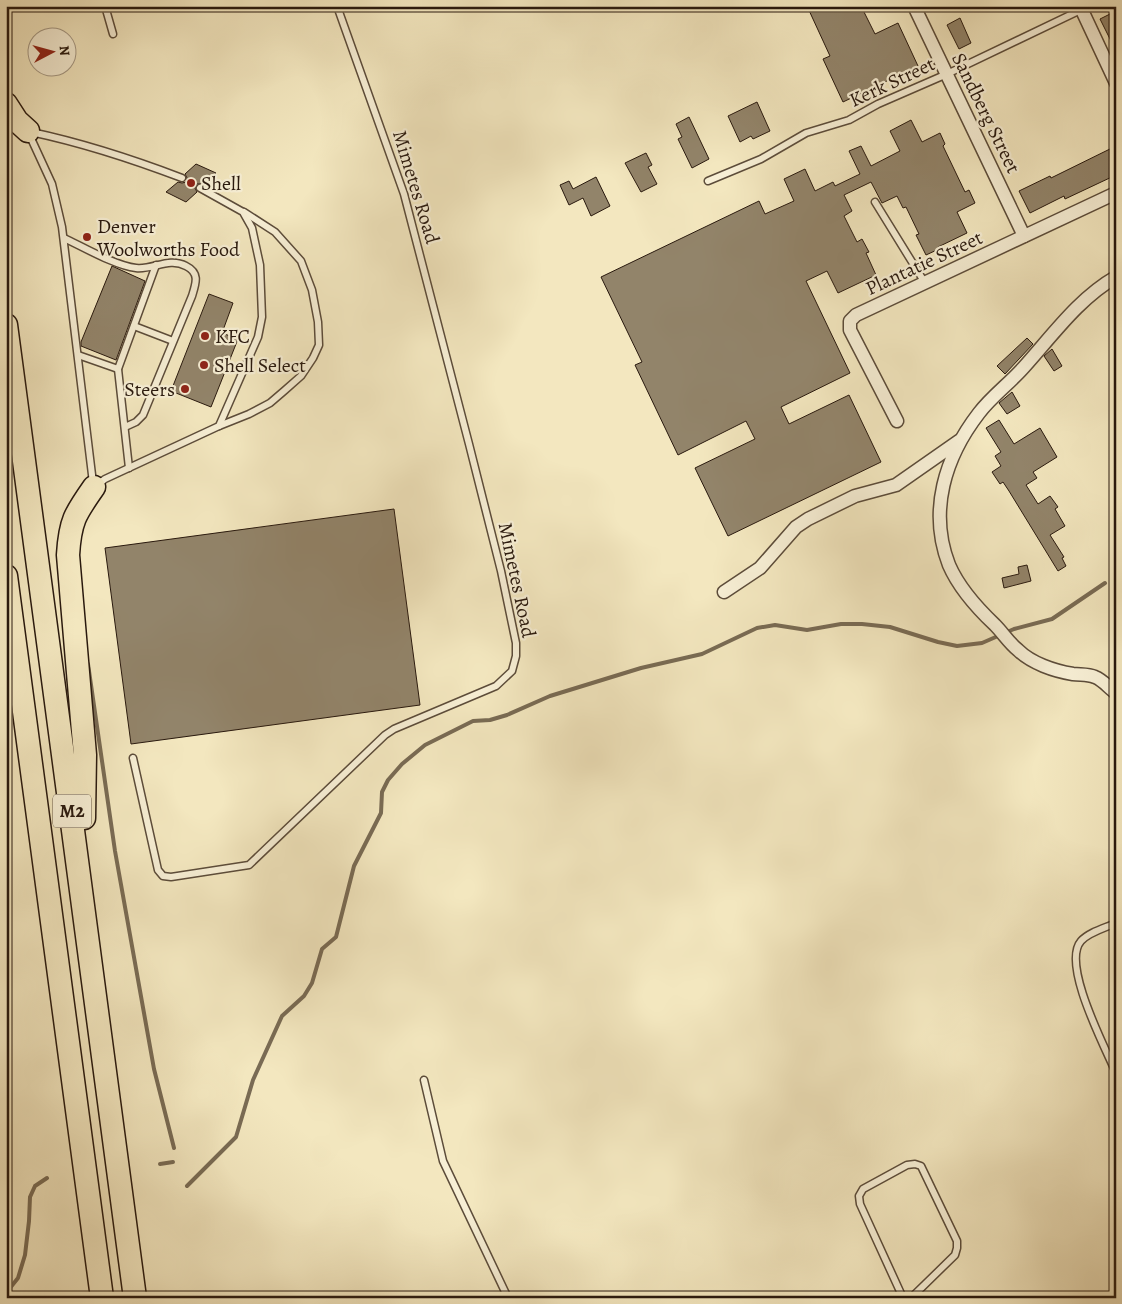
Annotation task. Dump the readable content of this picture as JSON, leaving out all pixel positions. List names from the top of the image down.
{
  "streets": {
    "highway": ["M2"],
    "street": ["Sandberg Street", "Plantatie Street"],
    "lane": ["Kerk Street", "Mimetes Road"]
  },
  "crossings": [
    ["Kerk Street", "Sandberg Street"],
    ["Sandberg Street", "Plantatie Street"]
  ],
  "places": [
    "Shell",
    "Denver Woolworths Food",
    "KFC",
    "Shell Select",
    "Steers"
  ],
  "north": "right"
}
